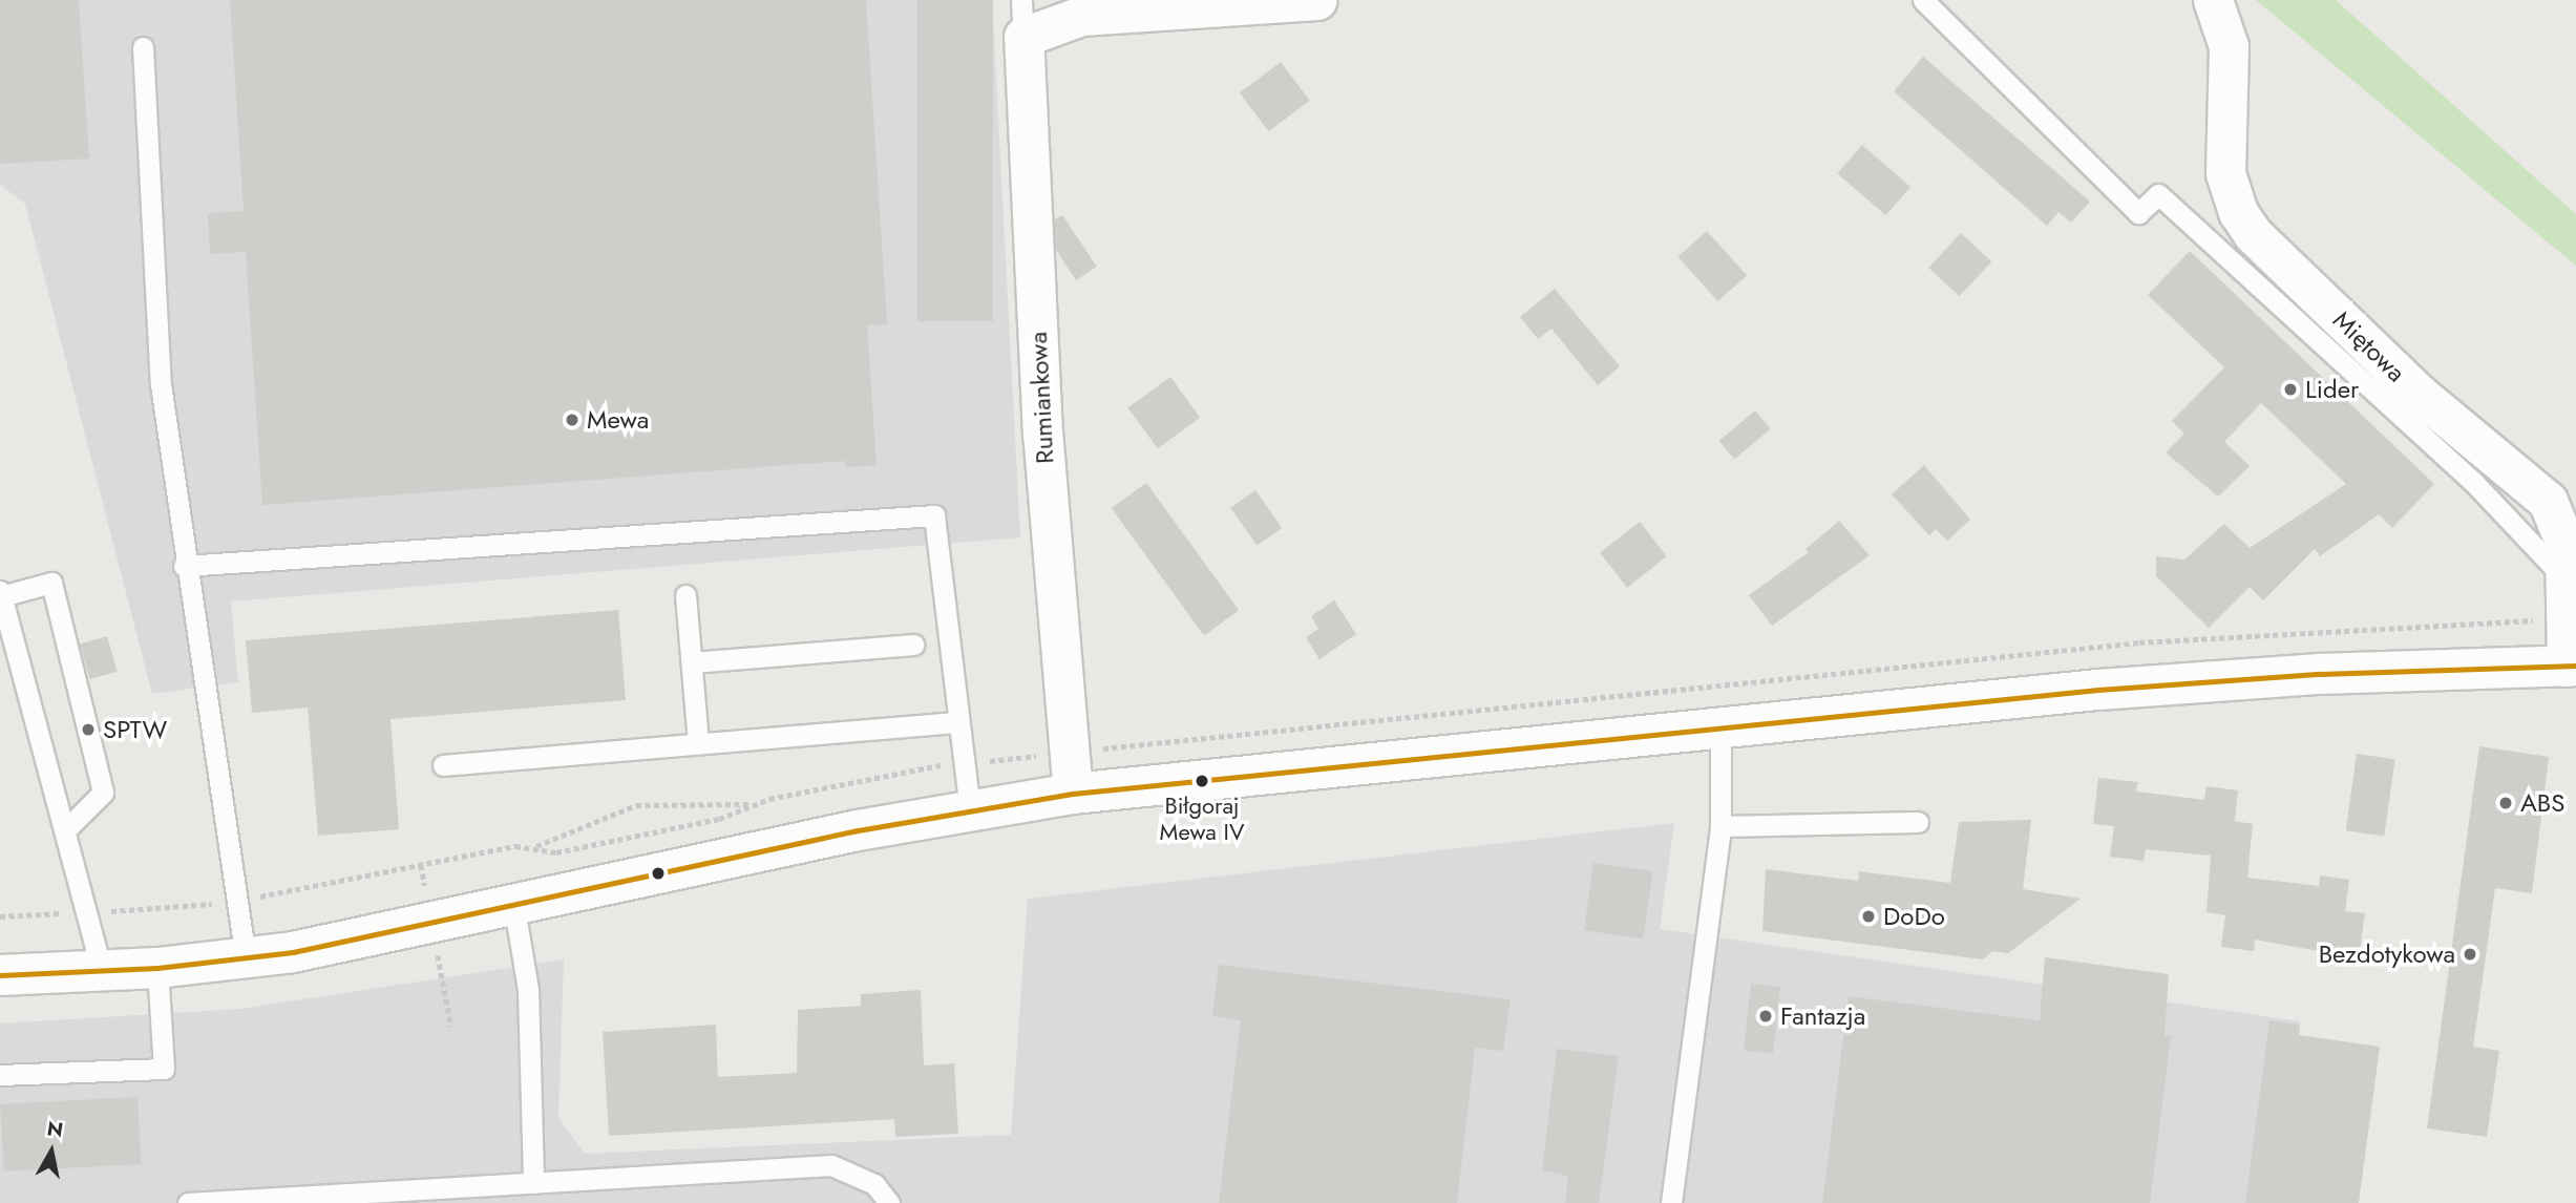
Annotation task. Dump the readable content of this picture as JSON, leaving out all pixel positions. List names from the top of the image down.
{
  "streets": {
    "street": ["Miętowa", "Rumiankowa"]
  },
  "places": [
    "Lider",
    "Mewa",
    "SPTW",
    "Biłgoraj Mewa IV",
    "ABS",
    "DoDo",
    "Bezdotykowa",
    "Fantazja"
  ],
  "north": "top"
}
